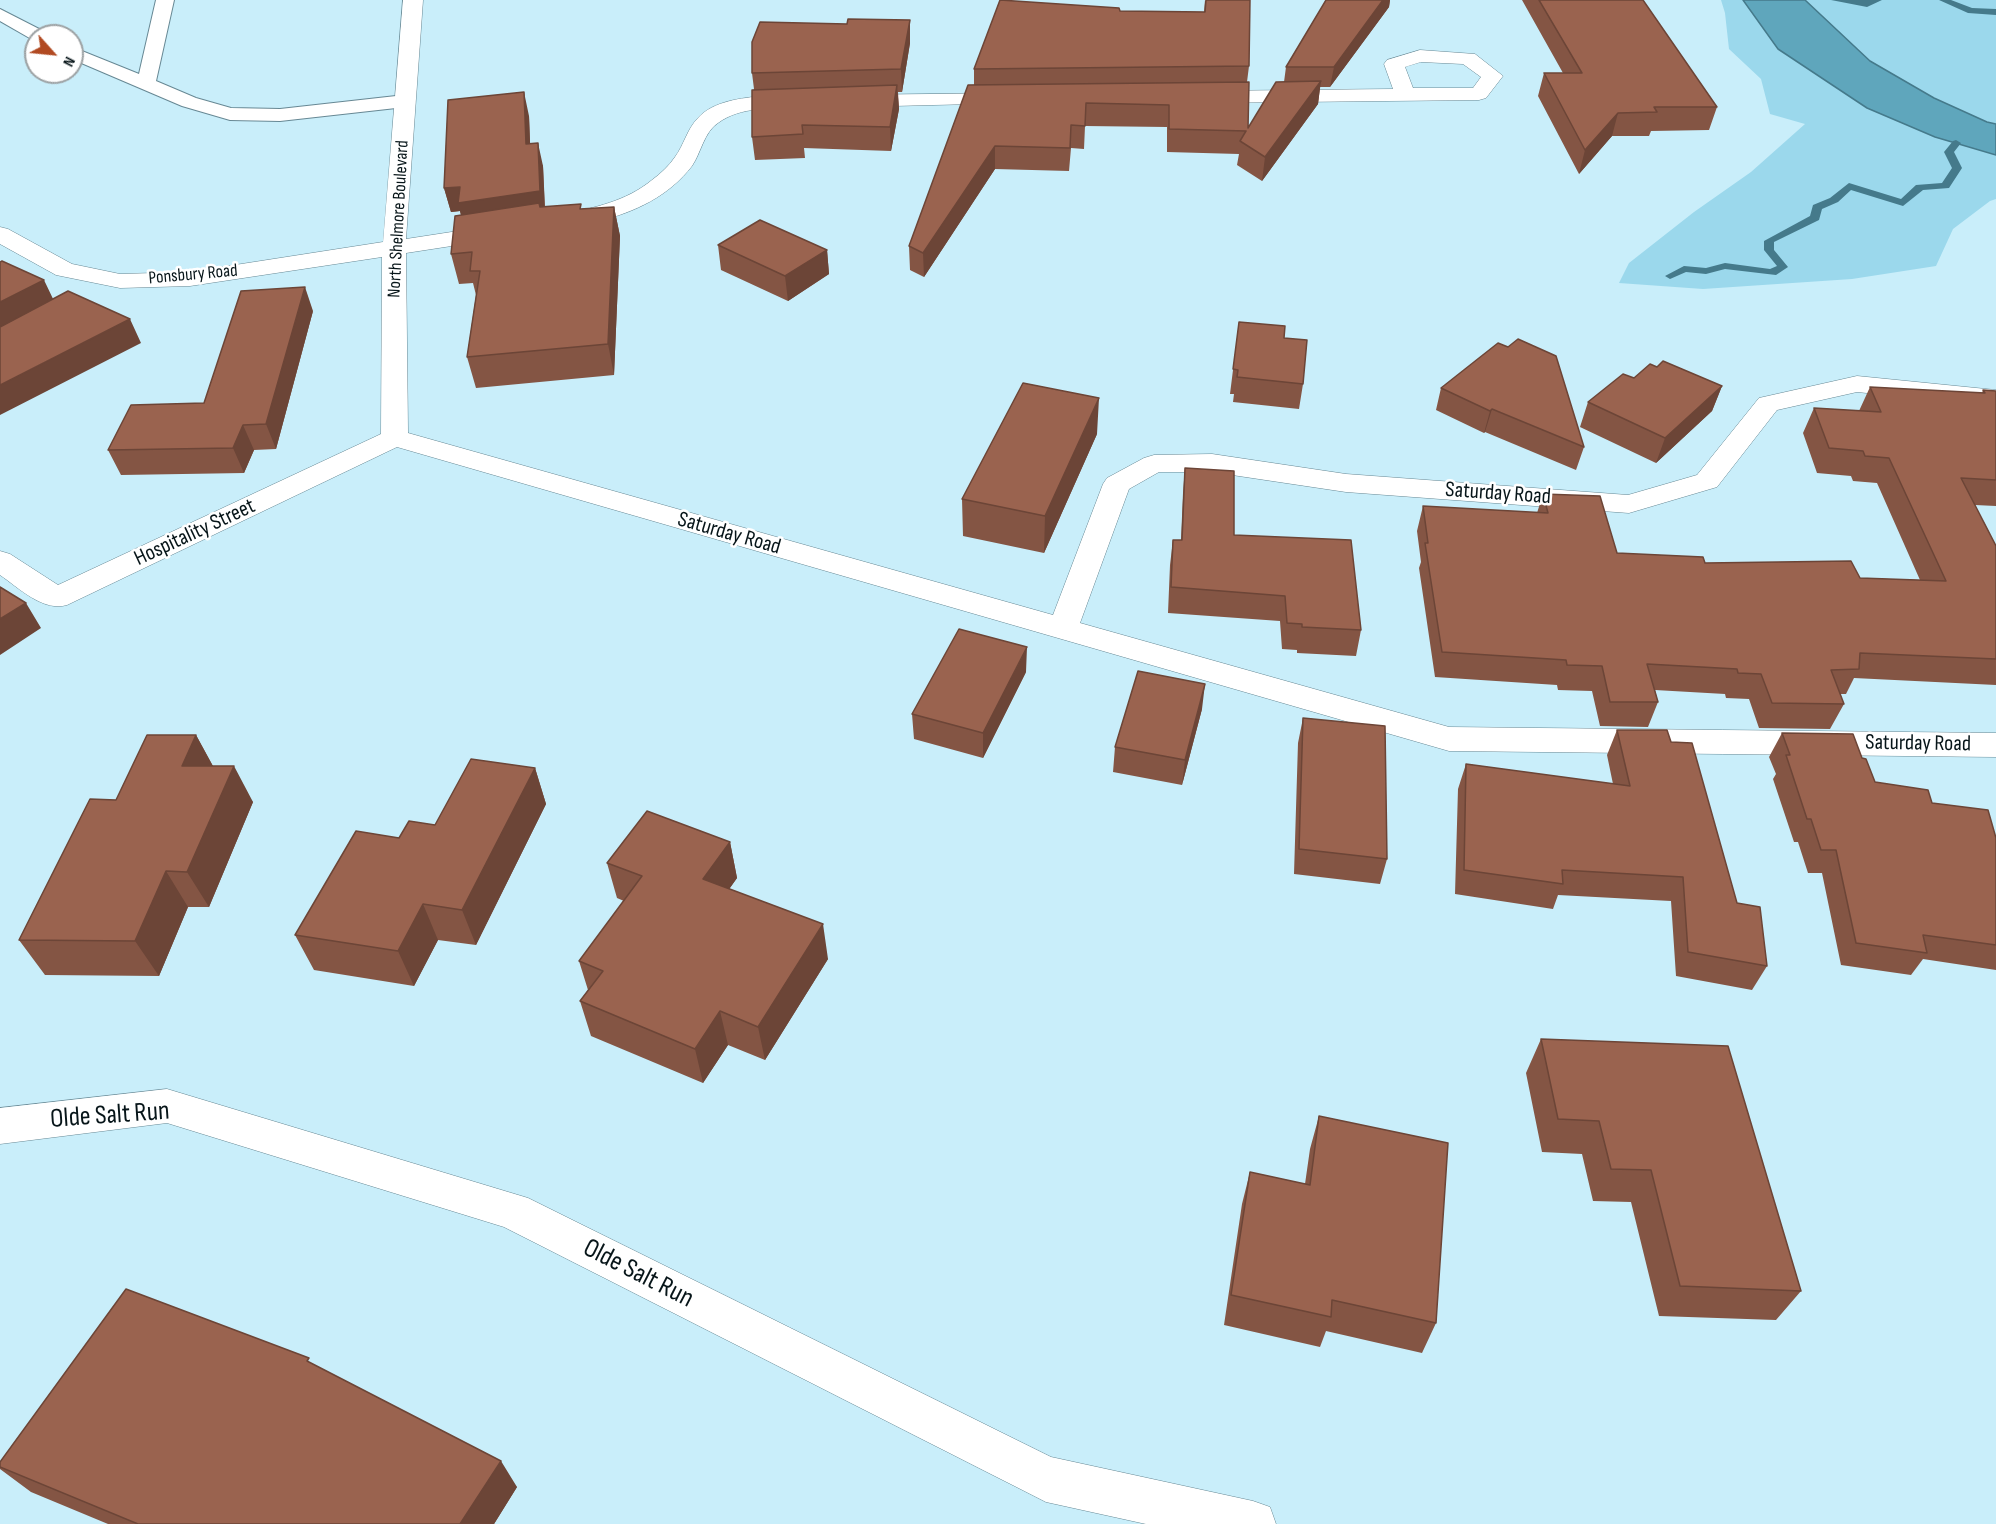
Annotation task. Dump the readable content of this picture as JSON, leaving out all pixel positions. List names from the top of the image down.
{
  "streets": {
    "street": [
      "North Shelmore Boulevard",
      "Ponsbury Road",
      "Saturday Road",
      "Hospitality Street",
      "Olde Salt Run"
    ]
  },
  "crossings": [
    ["North Shelmore Boulevard", "Ponsbury Road"],
    ["North Shelmore Boulevard", "Saturday Road"],
    ["North Shelmore Boulevard", "Hospitality Street"],
    ["Saturday Road", "Hospitality Street"]
  ],
  "north": "bottom right"
}
